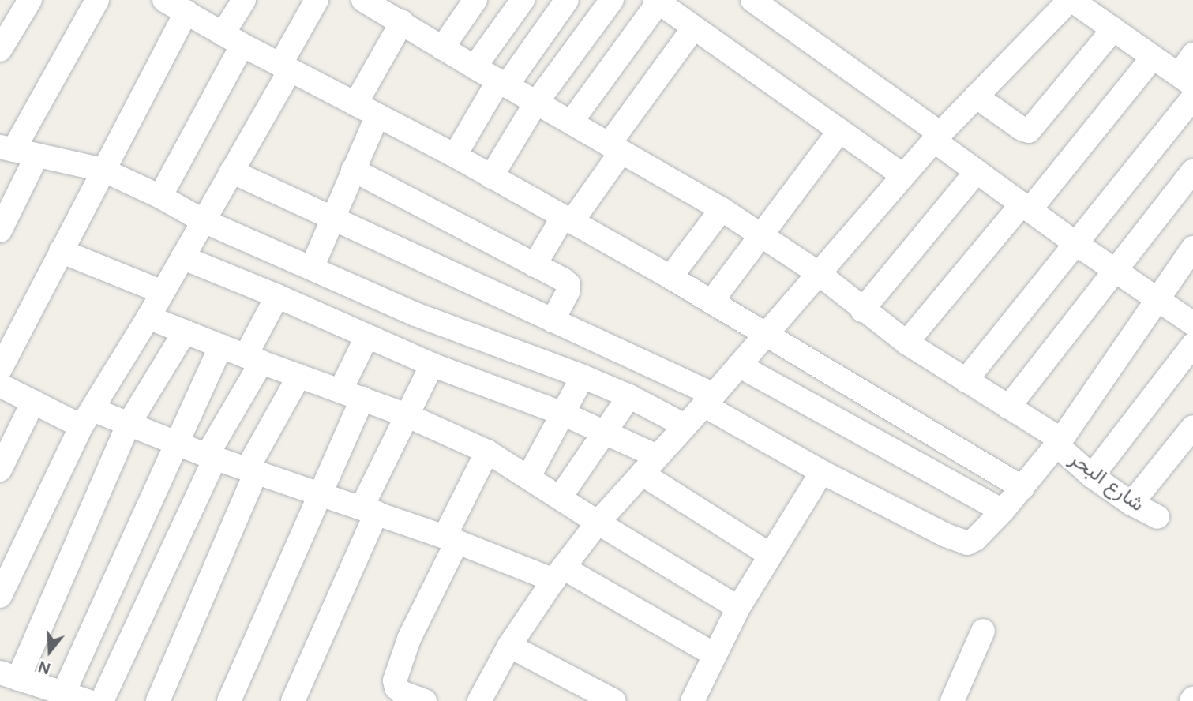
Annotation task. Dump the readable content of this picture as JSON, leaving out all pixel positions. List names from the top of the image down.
{
  "streets": {
    "street": ["شارع البحر"]
  },
  "north": "bottom"
}
